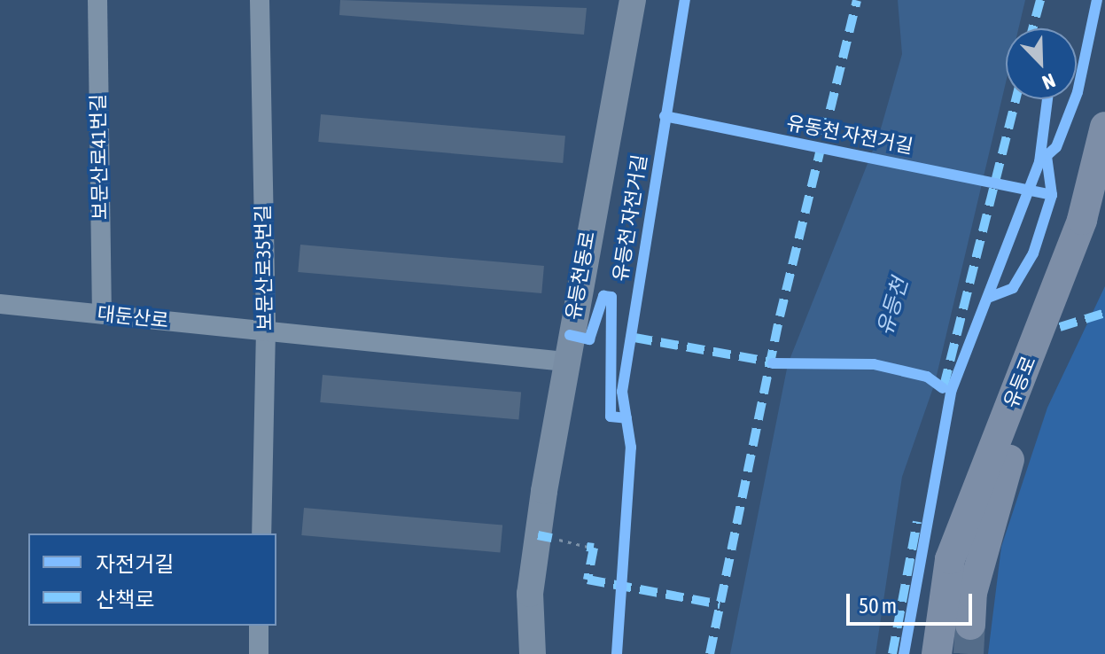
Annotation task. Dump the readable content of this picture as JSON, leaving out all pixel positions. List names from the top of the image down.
{
  "streets": {
    "main road": ["유등천동로", "유등로"],
    "street": ["보문산로41번길", "보문산로35번길", "대둔산로"],
    "cycle path": ["유동천 자전거길", "유등천 자전거길"]
  },
  "crossings": [
    ["보문산로41번길", "대둔산로"],
    ["보문산로35번길", "대둔산로"],
    ["유등천동로", "대둔산로"]
  ],
  "water": ["유등천"],
  "legend": ["자전거길", "산책로"],
  "scale_bar": "50 m",
  "north": "bottom right"
}
